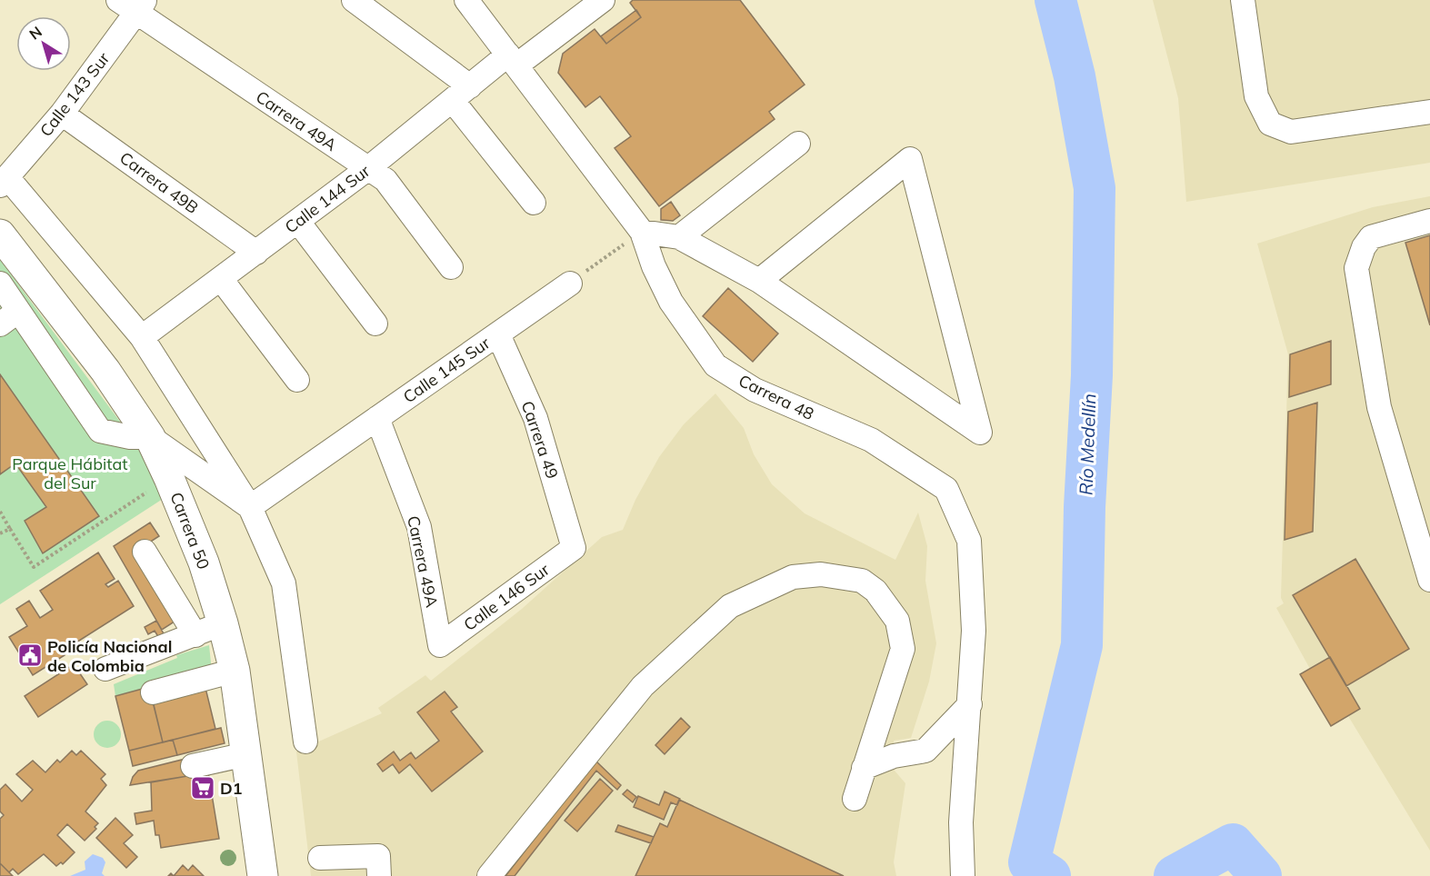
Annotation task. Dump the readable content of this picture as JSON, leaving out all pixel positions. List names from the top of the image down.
{
  "streets": {
    "main road": ["Carrera 50"],
    "street": [
      "Calle 143 Sur",
      "Carrera 49A",
      "Carrera 49B",
      "Calle 144 Sur",
      "Calle 145 Sur",
      "Carrera 48",
      "Carrera 49",
      "Calle 146 Sur"
    ]
  },
  "crossings": [
    ["Calle 143 Sur", "Carrera 49A"],
    ["Calle 143 Sur", "Carrera 49B"],
    ["Carrera 49A", "Calle 144 Sur"],
    ["Carrera 49A", "Calle 145 Sur"],
    ["Carrera 49A", "Calle 146 Sur"],
    ["Carrera 49B", "Calle 144 Sur"],
    ["Calle 144 Sur", "Carrera 48"],
    ["Calle 145 Sur", "Carrera 49"],
    ["Carrera 49", "Calle 146 Sur"]
  ],
  "water": ["Río Medellín"],
  "parks": ["Parque Hábitat del Sur"],
  "places": {
    "public building": ["Policía Nacional de Colombia"],
    "supermarket": ["D1"]
  },
  "north": "top left"
}
